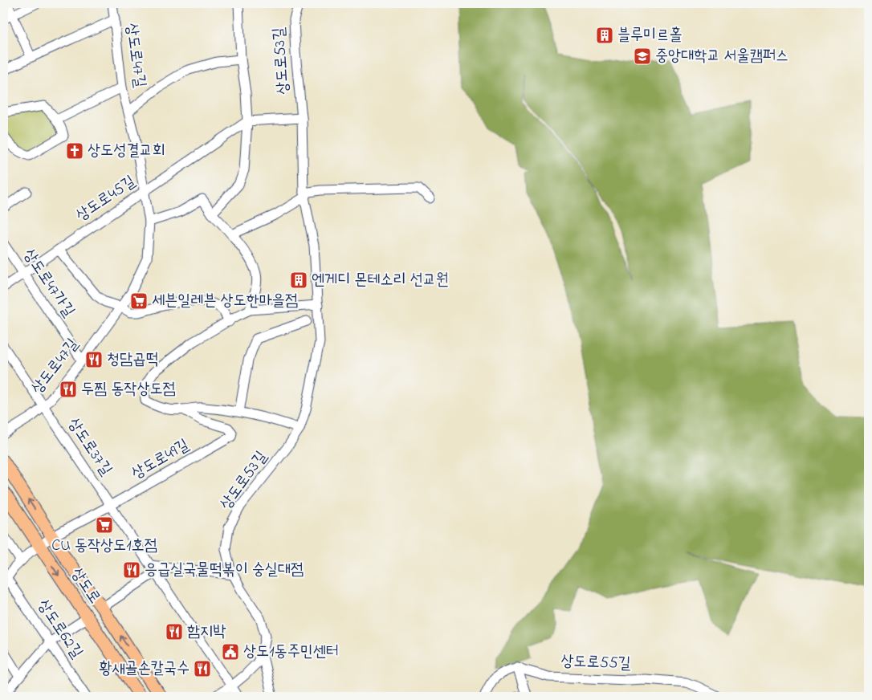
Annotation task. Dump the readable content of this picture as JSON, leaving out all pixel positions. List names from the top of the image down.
{
  "streets": {
    "main road": ["상도로"],
    "street": [
      "상도로47길",
      "상도로53길",
      "상도로45길",
      "상도로47가길",
      "상도로37길",
      "상도로49길",
      "상도로62길",
      "상도로55길"
    ]
  },
  "crossings": [
    ["상도로47길", "상도로45길"],
    ["상도로47길", "상도로47가길"],
    ["상도로47길", "상도로37길"],
    ["상도로53길", "상도로37길"],
    ["상도로45길", "상도로47가길"],
    ["상도로37길", "상도로49길"],
    ["상도로37길", "상도로"],
    ["상도로49길", "상도로"],
    ["상도로49길", "상도로62길"]
  ],
  "places": {
    "building": ["블루미르홀", "엔게디 몬테소리 선교원"],
    "school or university": ["중앙대학교 서울캠퍼스"],
    "church": ["상도성결교회"],
    "supermarket": ["세븐일레븐 상도한마을점", "CU 동작상도1호점"],
    "restaurant": [
      "청담곱떡",
      "두찜 동작상도점",
      "응급실국물떡볶이 숭실대점",
      "함지박",
      "황새골손칼국수"
    ],
    "public building": ["상도1동주민센터"]
  }
}
